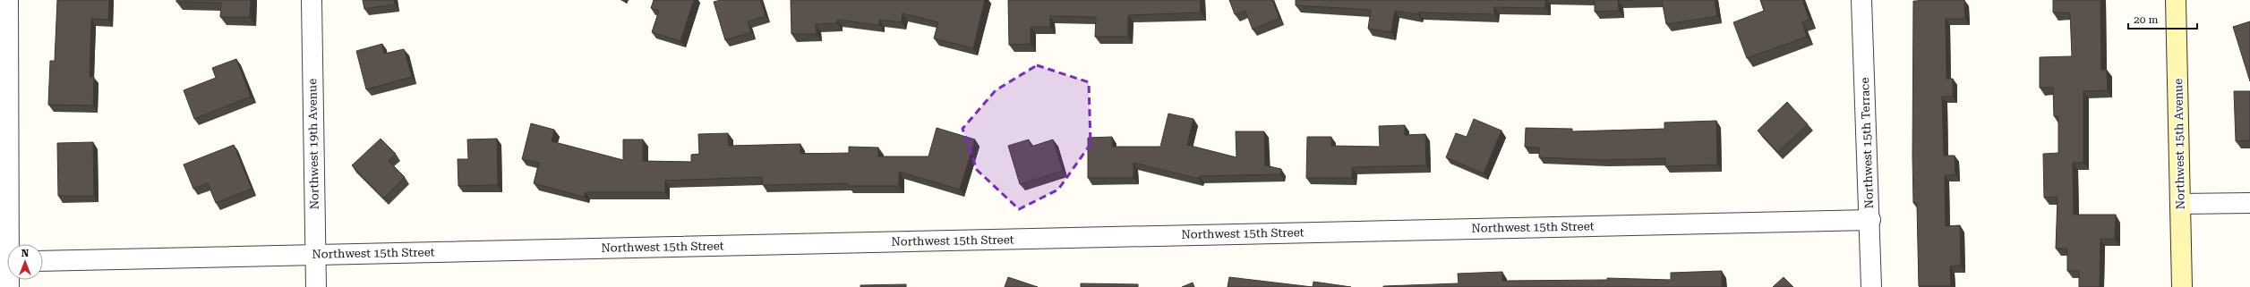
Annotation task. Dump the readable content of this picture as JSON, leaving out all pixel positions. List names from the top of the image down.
{
  "streets": {
    "street": [
      "Northwest 15th Terrace",
      "Northwest 19th Avenue",
      "Northwest 15th Avenue",
      "Northwest 15th Street"
    ]
  },
  "crossings": [
    ["Northwest 15th Terrace", "Northwest 15th Street"],
    ["Northwest 19th Avenue", "Northwest 15th Street"]
  ],
  "scale_bar": "20 m",
  "north": "top"
}
